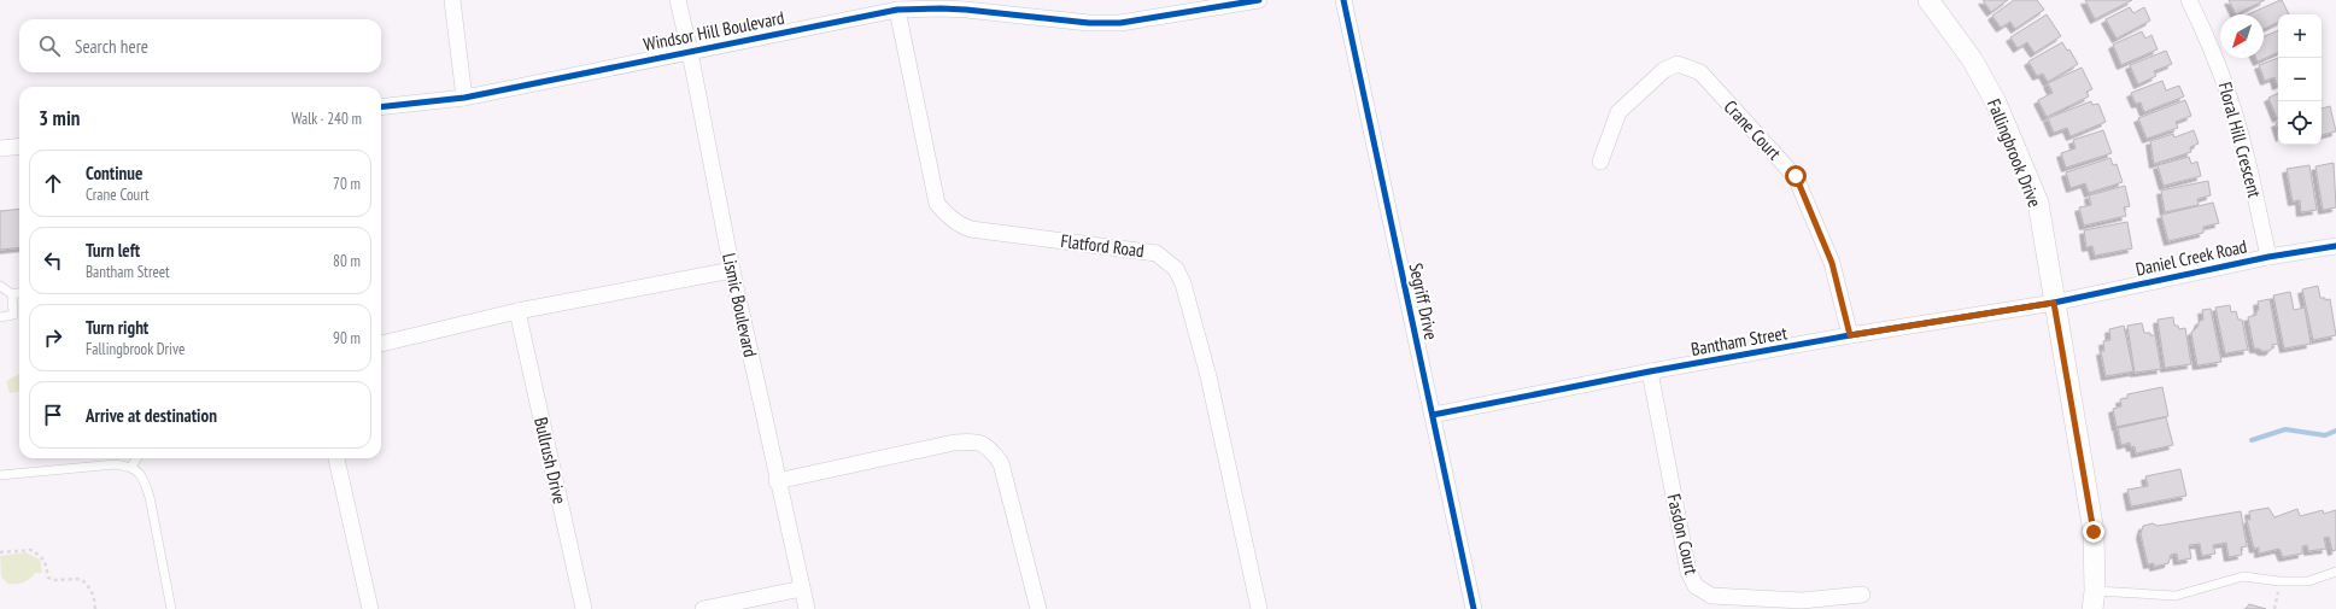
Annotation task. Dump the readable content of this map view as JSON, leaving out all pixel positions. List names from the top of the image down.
{
  "streets": {
    "street": [
      "Windsor Hill Boulevard",
      "Crane Court",
      "Floral Hill Crescent",
      "Fallingbrook Drive",
      "Flatford Road",
      "Daniel Creek Road",
      "Segriff Drive",
      "Lismic Boulevard",
      "Bantham Street",
      "Bullrush Drive",
      "Fasdon Court"
    ]
  },
  "crossings": [
    ["Windsor Hill Boulevard", "Flatford Road"],
    ["Windsor Hill Boulevard", "Lismic Boulevard"],
    ["Crane Court", "Bantham Street"],
    ["Floral Hill Crescent", "Daniel Creek Road"],
    ["Fallingbrook Drive", "Daniel Creek Road"],
    ["Fallingbrook Drive", "Bantham Street"],
    ["Daniel Creek Road", "Bantham Street"],
    ["Segriff Drive", "Bantham Street"],
    ["Bantham Street", "Fasdon Court"]
  ],
  "north": "bottom left",
  "page": {
    "map_buttons": ["+", "−"],
    "search": "Search here",
    "heading": ["3 min", "Walk · 240 m"],
    "list": [
      ["Continue", "Crane Court", "70 m"],
      ["Turn left", "Bantham Street", "80 m"],
      ["Turn right", "Fallingbrook Drive", "90 m"],
      "Arrive at destination"
    ]
  }
}
